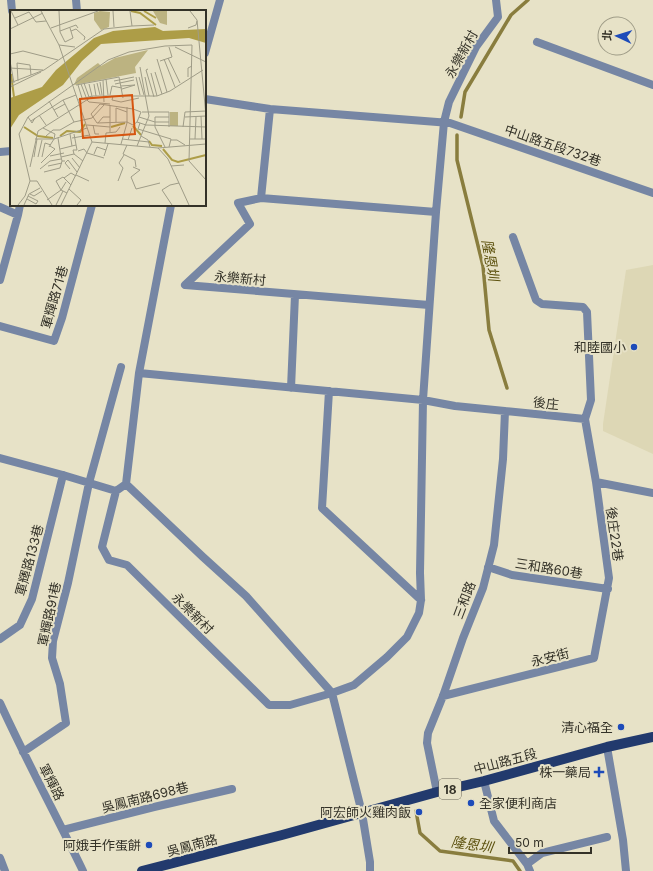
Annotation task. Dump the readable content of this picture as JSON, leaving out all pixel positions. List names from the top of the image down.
{
  "streets": {
    "main road": ["中山路五段", "18", "吳鳳南路"],
    "street": [
      "永樂新村",
      "中山路五段732巷",
      "軍輝路71巷",
      "後庄",
      "後庄22巷",
      "軍輝路133巷",
      "三和路60巷",
      "三和路",
      "軍輝路91巷",
      "永安街",
      "軍輝路",
      "吳鳳南路698巷"
    ]
  },
  "crossings": [
    ["永樂新村", "中山路五段732巷"],
    ["後庄", "後庄22巷"],
    ["後庄", "三和路"],
    ["後庄22巷", "三和路60巷"],
    ["後庄22巷", "永安街"],
    ["三和路60巷", "三和路"],
    ["三和路60巷", "永安街"],
    ["三和路", "永安街"],
    ["三和路", "中山路五段"],
    ["軍輝路91巷", "軍輝路"],
    ["中山路五段", "吳鳳南路"],
    ["軍輝路", "吳鳳南路698巷"]
  ],
  "water": ["隆恩圳"],
  "places": {
    "other": [
      "和睦國小",
      "清心福全",
      "全家便利商店",
      "阿宏師火雞肉飯",
      "阿娥手作蛋餅"
    ],
    "health": ["株一藥局"]
  },
  "scale_bar": "50 m",
  "north": "left"
}
